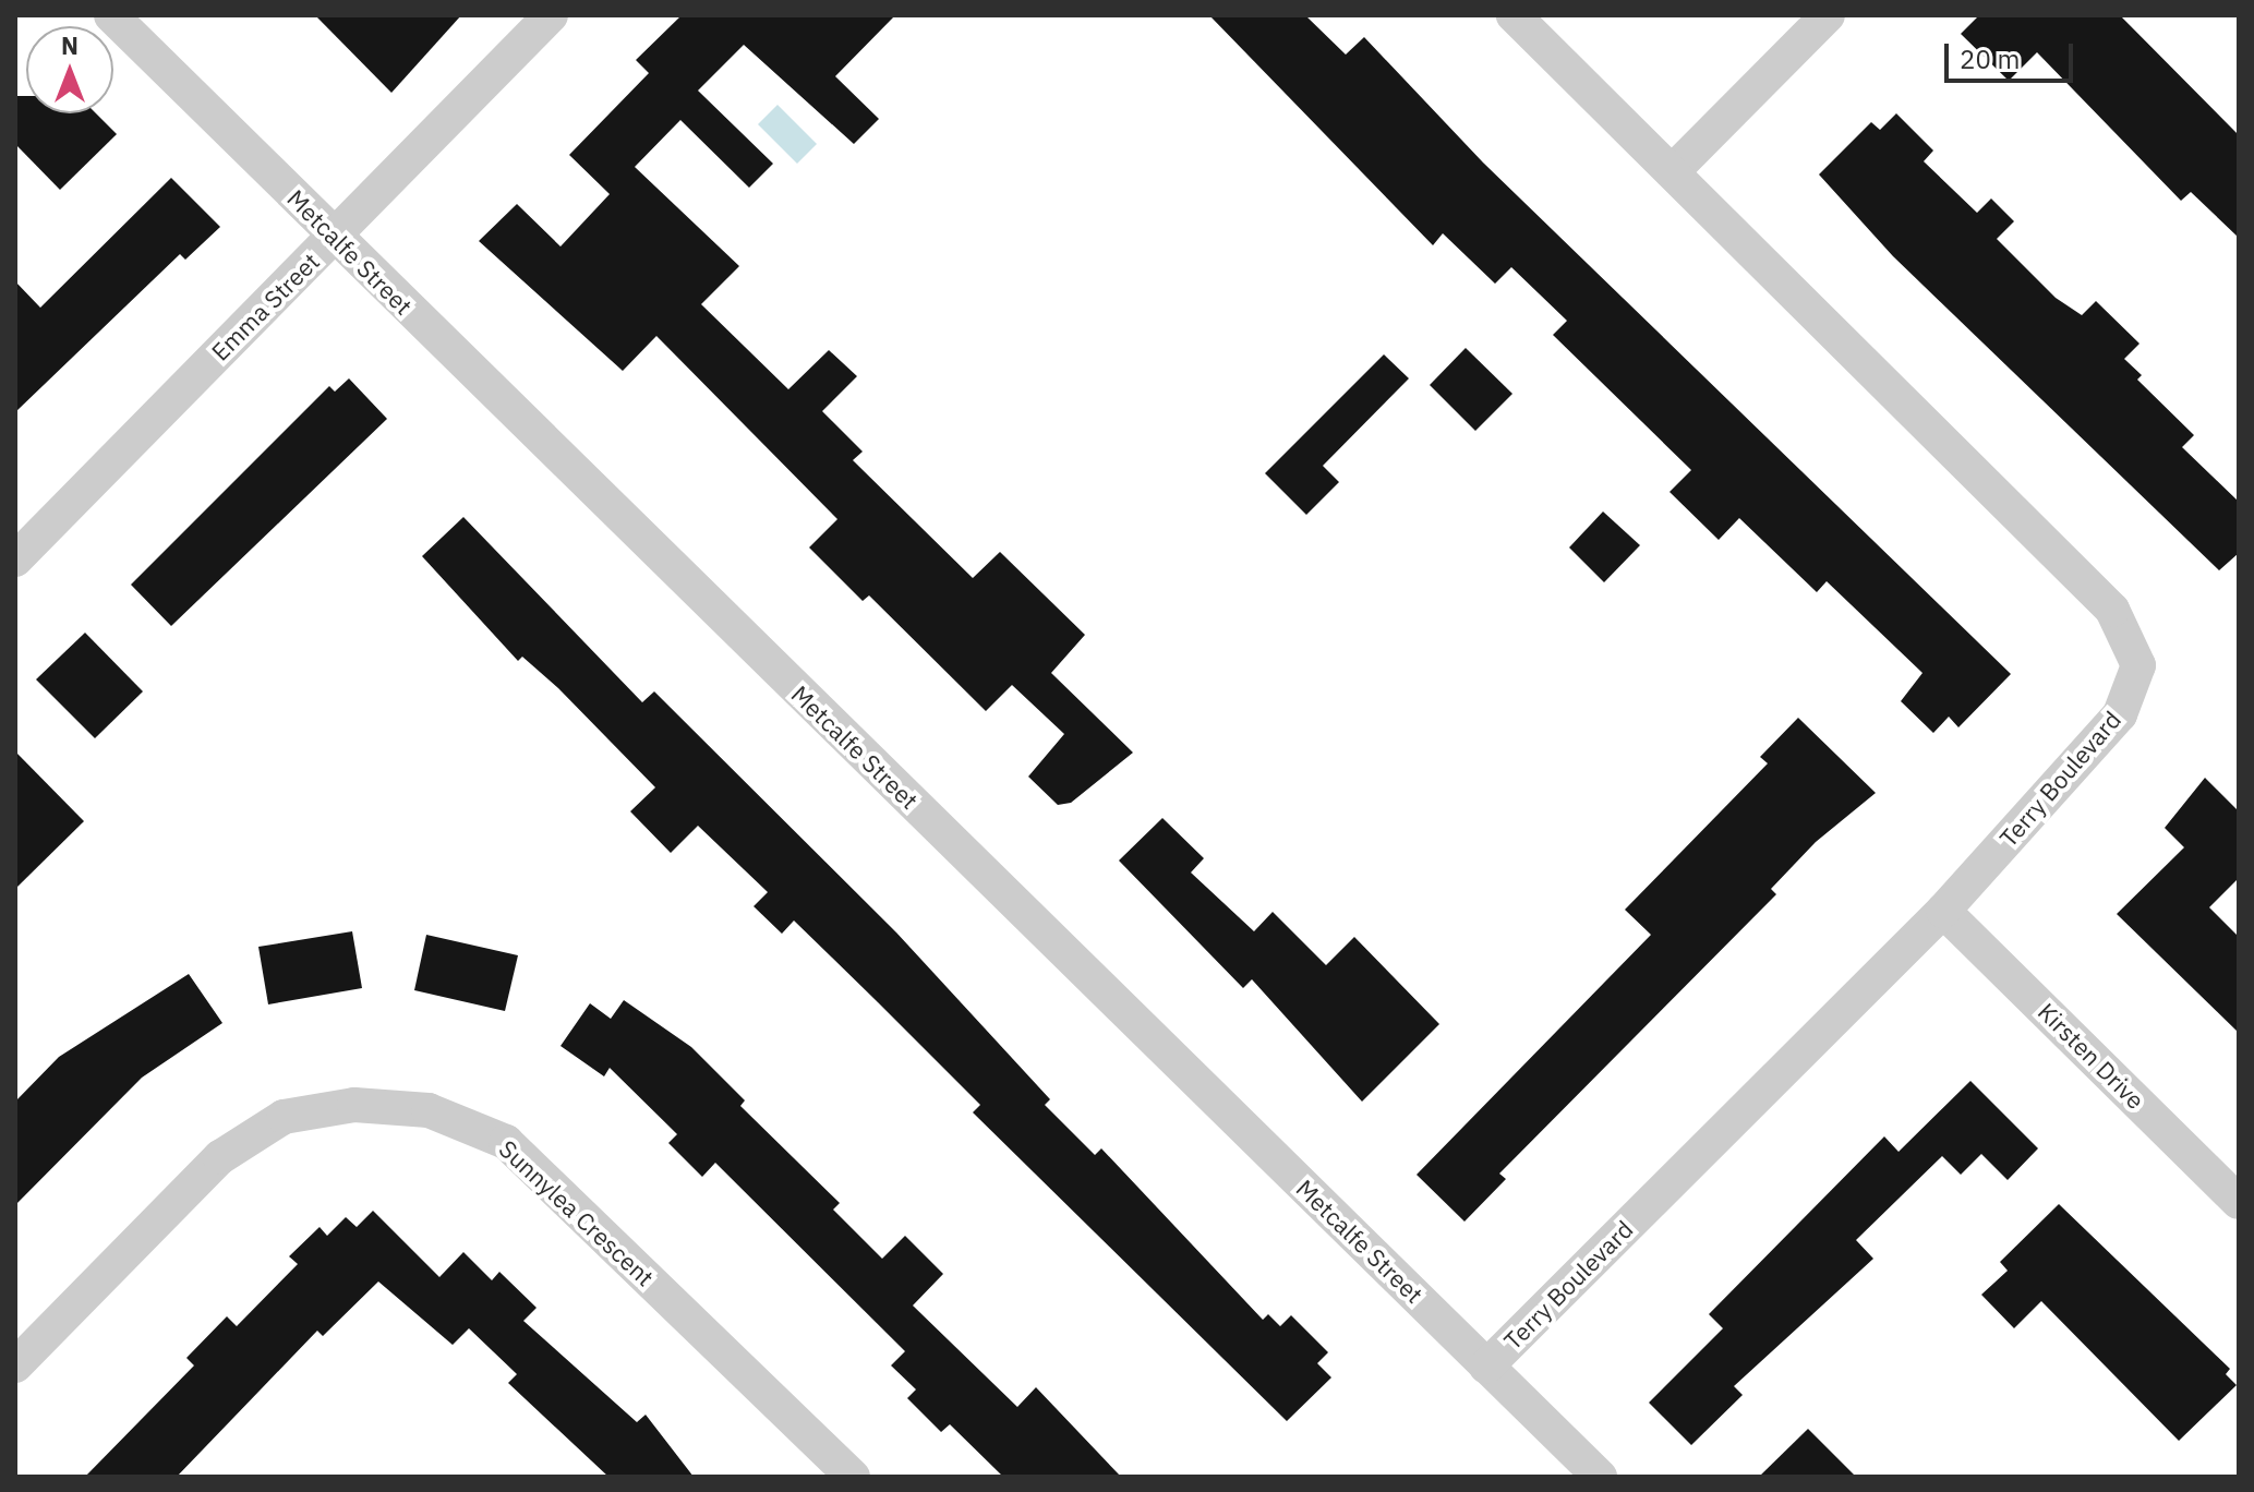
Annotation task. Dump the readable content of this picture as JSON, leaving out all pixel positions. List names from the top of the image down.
{
  "streets": {
    "street": [
      "Metcalfe Street",
      "Emma Street",
      "Terry Boulevard",
      "Kirsten Drive",
      "Sunnylea Crescent"
    ]
  },
  "crossings": [
    ["Metcalfe Street", "Emma Street"],
    ["Metcalfe Street", "Terry Boulevard"],
    ["Terry Boulevard", "Kirsten Drive"]
  ],
  "scale_bar": "20 m",
  "north": "top"
}
